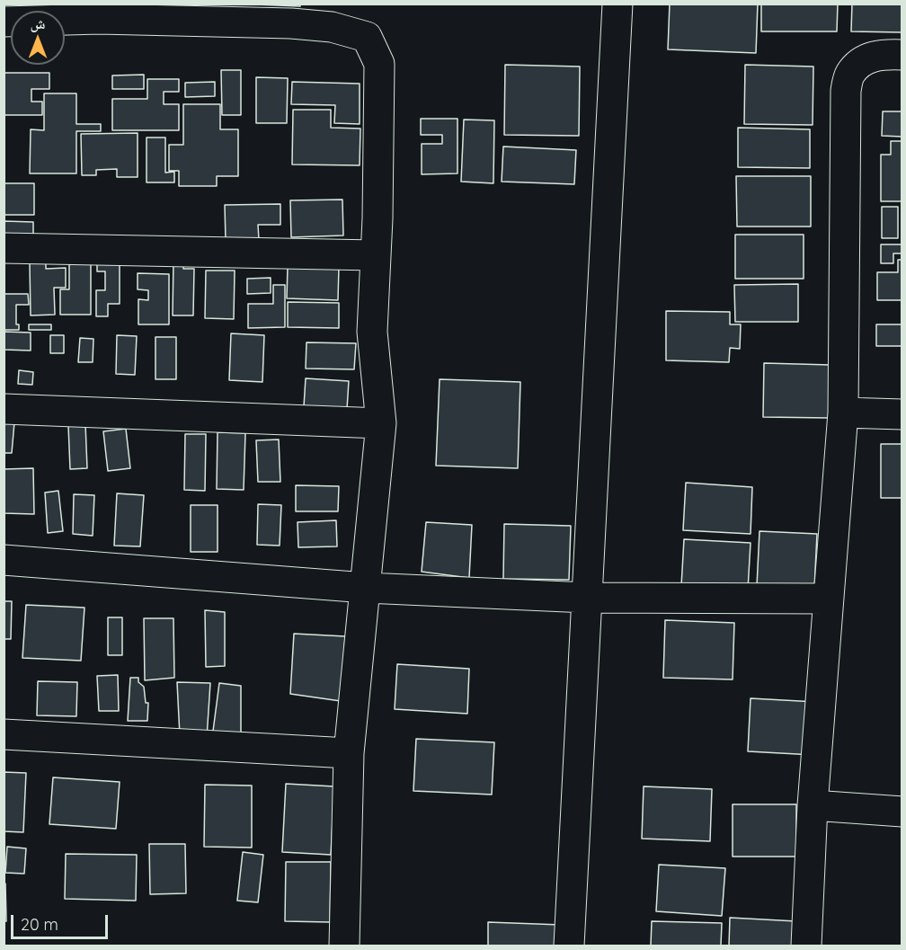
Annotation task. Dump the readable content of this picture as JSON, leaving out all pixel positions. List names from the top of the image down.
{
  "scale_bar": "20 m",
  "north": "top"
}
